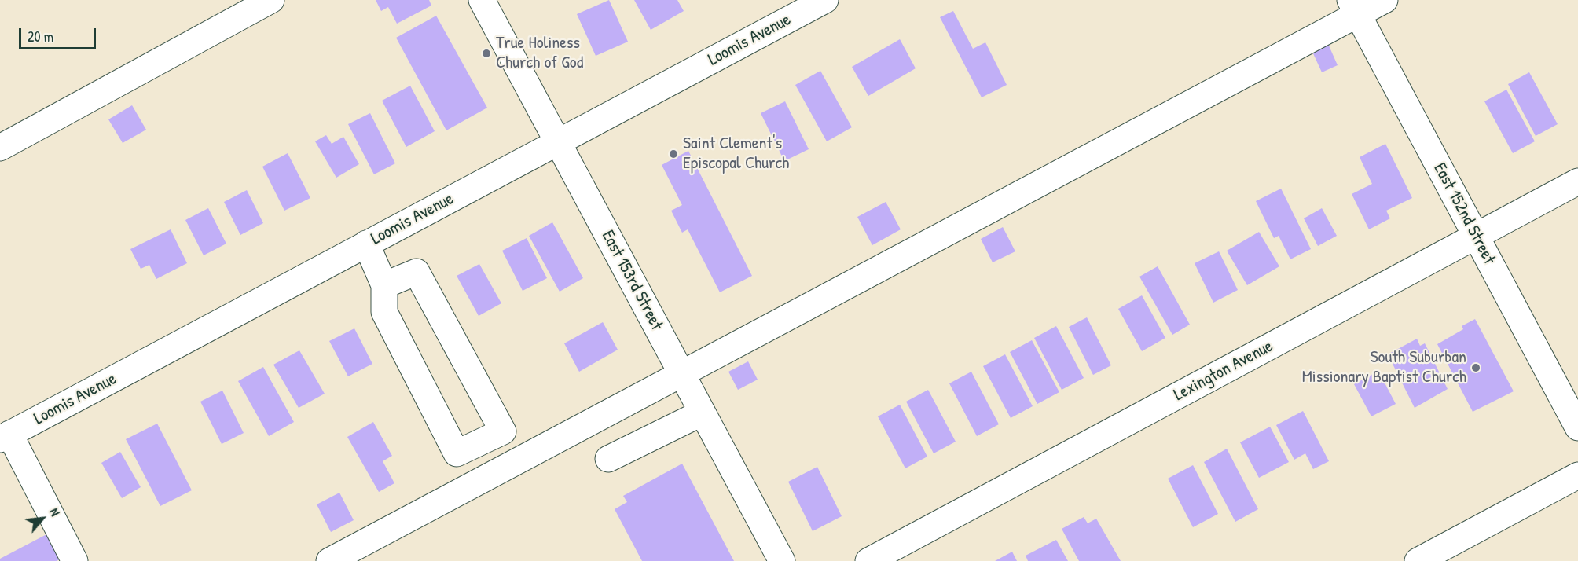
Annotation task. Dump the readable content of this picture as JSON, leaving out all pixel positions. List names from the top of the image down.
{
  "streets": {
    "street": [
      "Loomis Avenue",
      "East 152nd Street",
      "East 153rd Street",
      "Lexington Avenue"
    ]
  },
  "crossings": [
    ["Loomis Avenue", "East 153rd Street"],
    ["East 152nd Street", "Lexington Avenue"]
  ],
  "places": ["True Holiness Church of God", "Saint Clement's Episcopal Church", "South Suburban Missionary Baptist Church"],
  "scale_bar": "20 m",
  "north": "top right"
}
